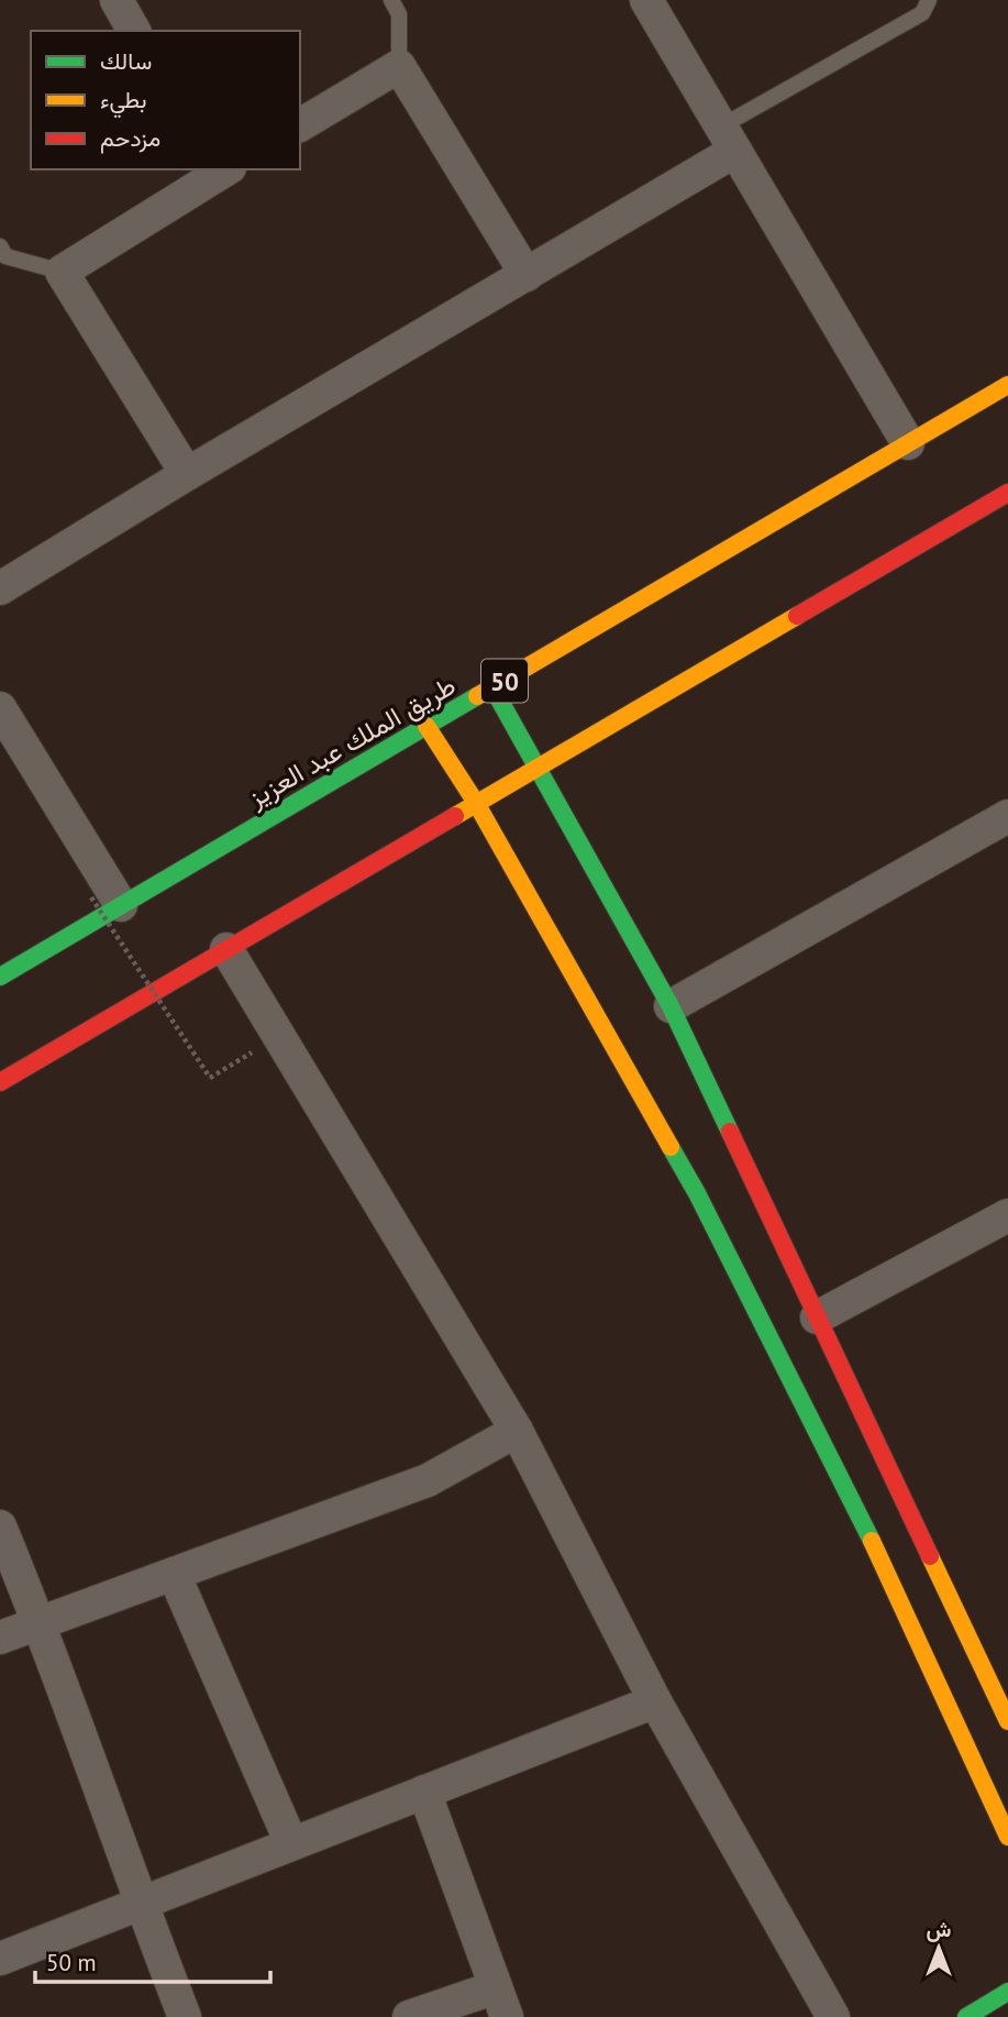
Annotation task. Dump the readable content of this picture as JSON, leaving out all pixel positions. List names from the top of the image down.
{
  "streets": {
    "main road": ["50", "طريق الملك عبد العزيز"]
  },
  "legend": ["سالك", "بطيء", "مزدحم"],
  "scale_bar": "50 m",
  "north": "top"
}
